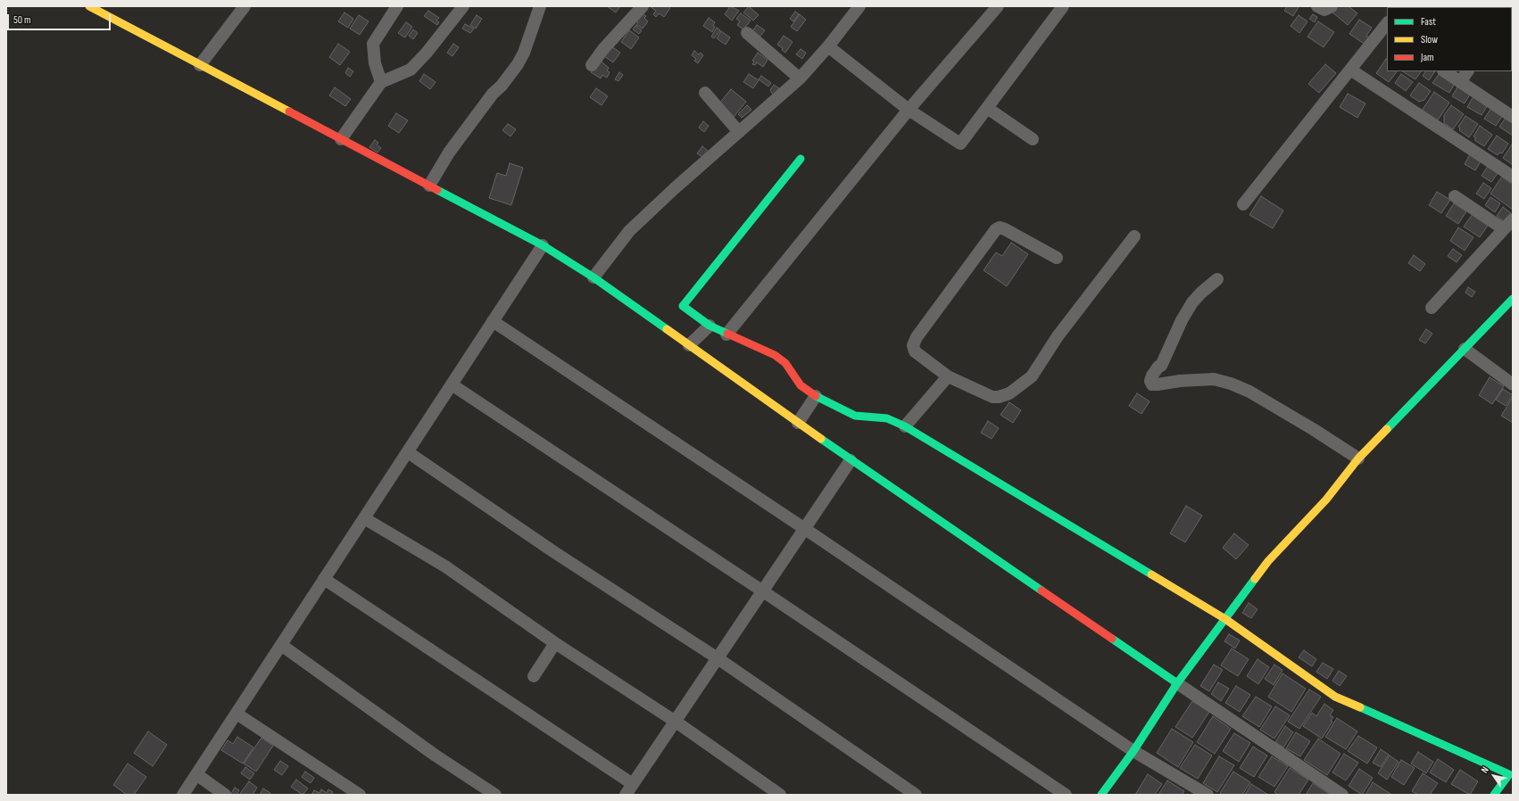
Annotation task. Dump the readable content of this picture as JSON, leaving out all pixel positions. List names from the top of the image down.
{
  "legend": ["Fast", "Slow", "Jam"],
  "scale_bar": "50 m",
  "north": "top left"
}
